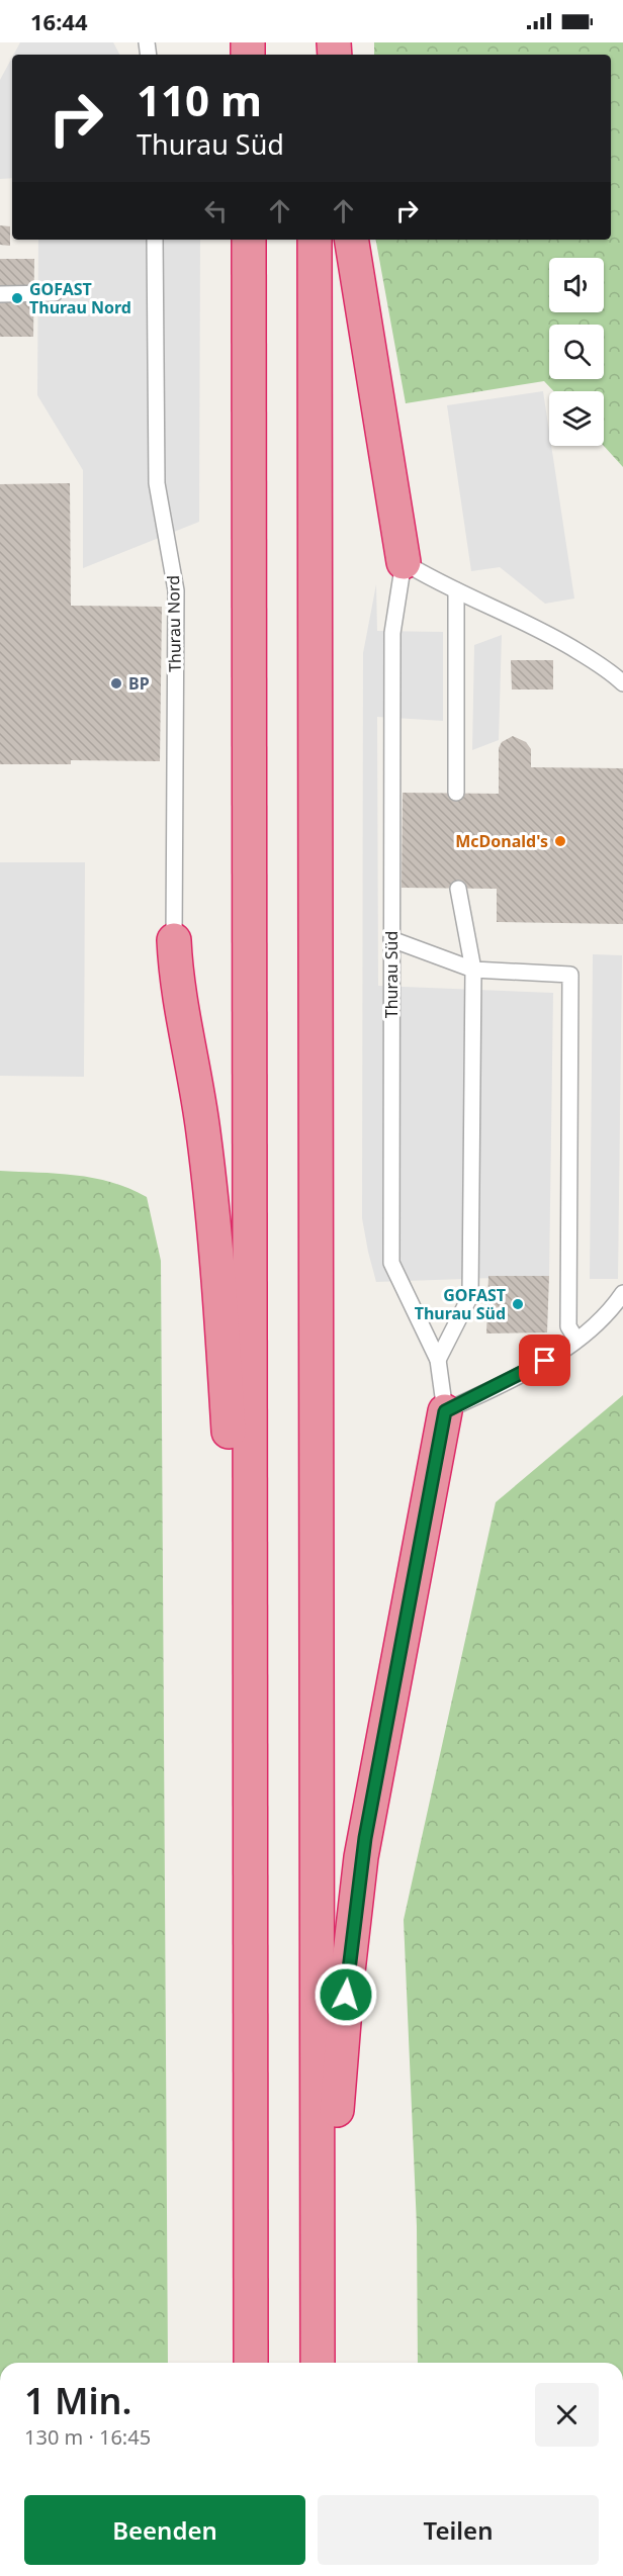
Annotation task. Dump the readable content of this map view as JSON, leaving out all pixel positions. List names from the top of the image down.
{
  "streets": {
    "lane": ["Thurau Nord", "Thurau Süd"]
  },
  "places": [
    "GOFAST Thurau Nord",
    "BP",
    "McDonald's",
    "GOFAST Thurau Süd"
  ],
  "page": {
    "status": "16:44",
    "turn": ["110 m", "Thurau Süd"],
    "heading": ["1 Min.", "130 m · 16:45"],
    "buttons": ["Beenden", "Teilen"]
  }
}
